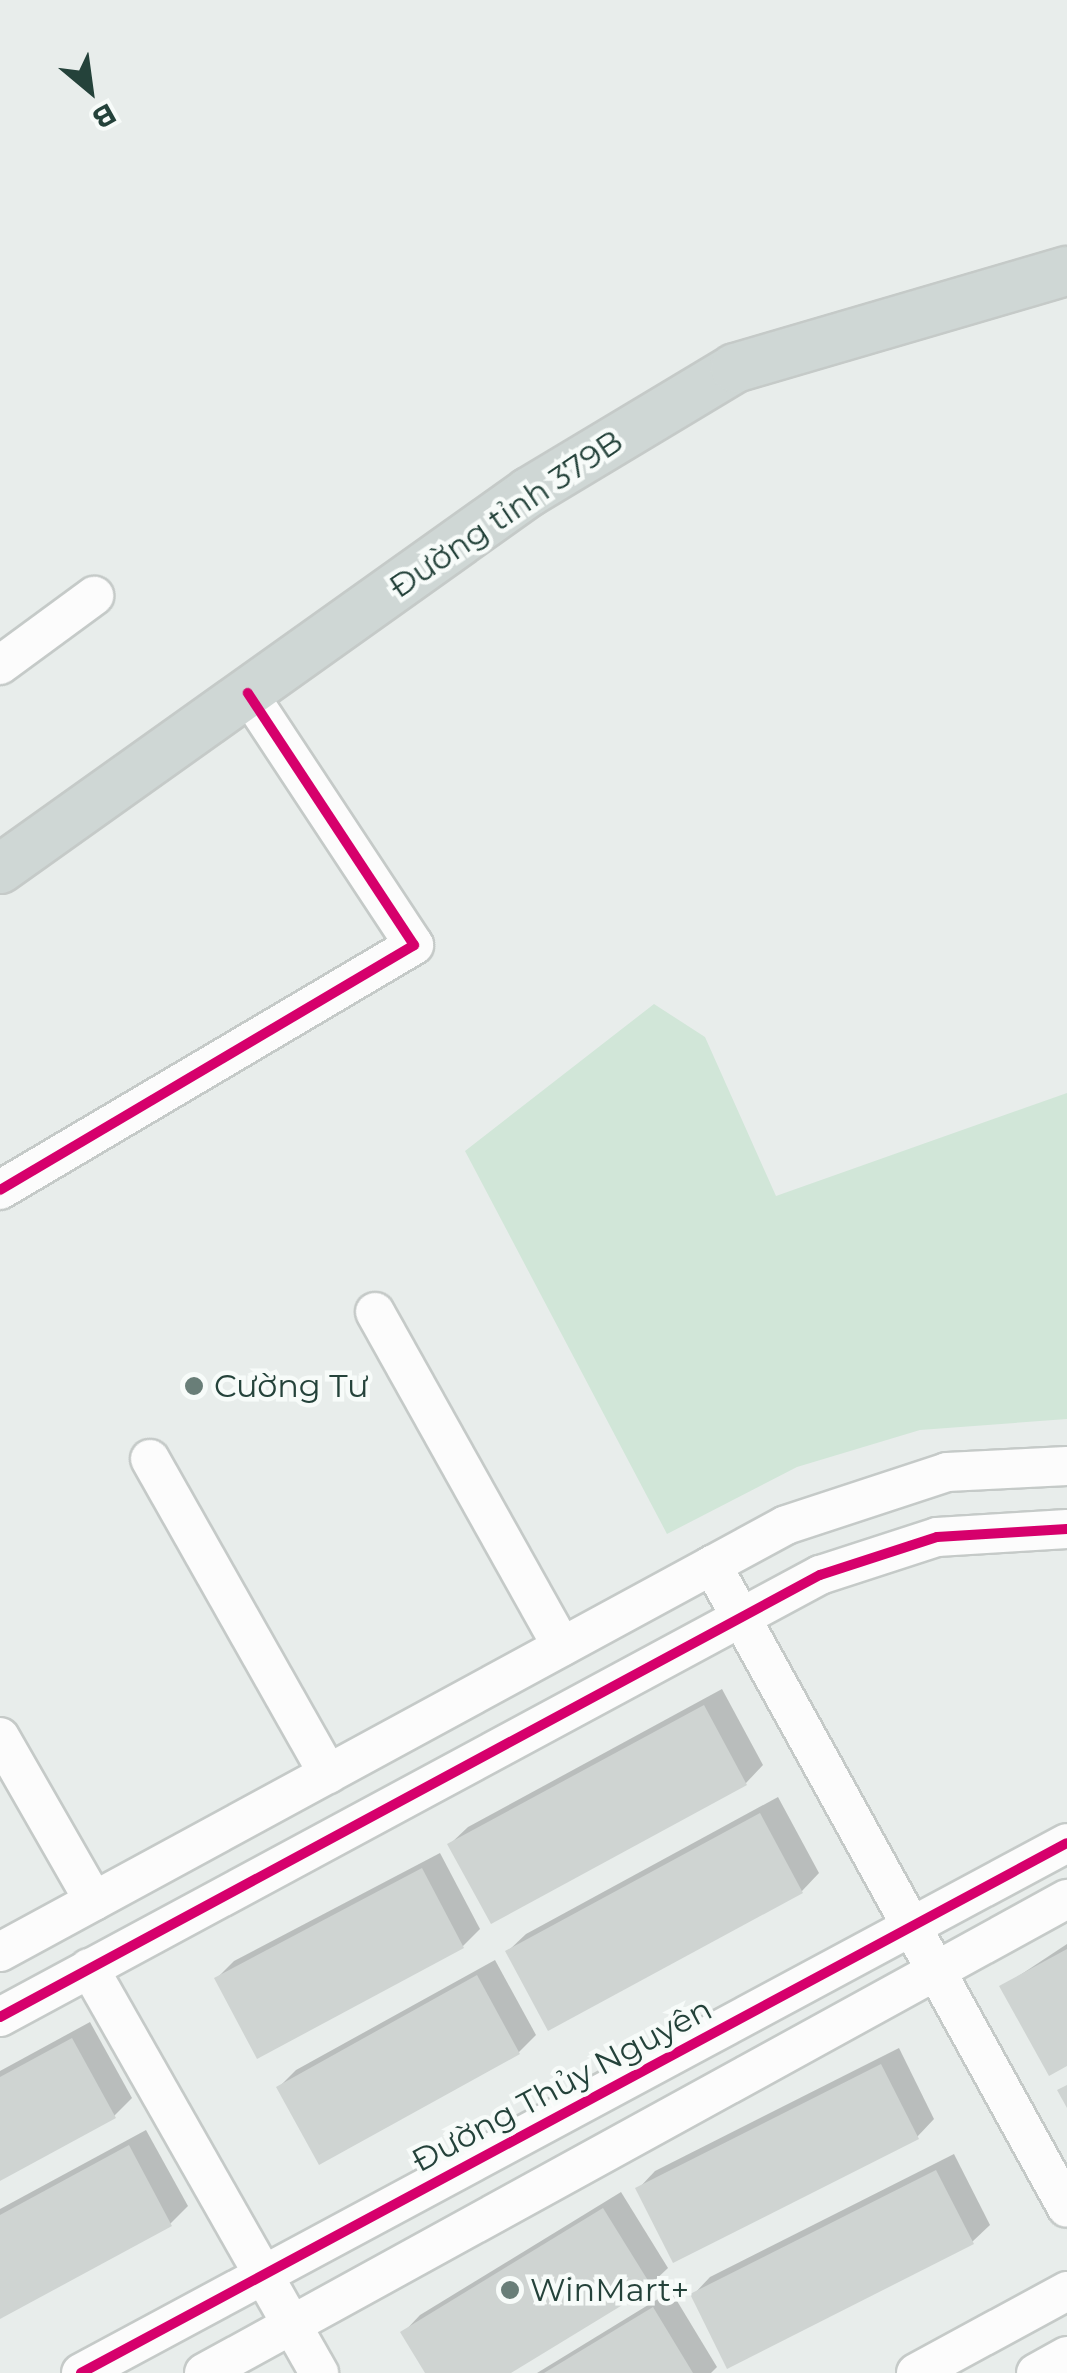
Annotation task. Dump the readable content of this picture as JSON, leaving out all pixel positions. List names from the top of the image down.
{
  "streets": {
    "main road": ["Đường tỉnh 379B"],
    "street": ["Đường Thủy Nguyên"]
  },
  "places": ["Cường Tư", "WinMart+"],
  "north": "bottom right"
}
